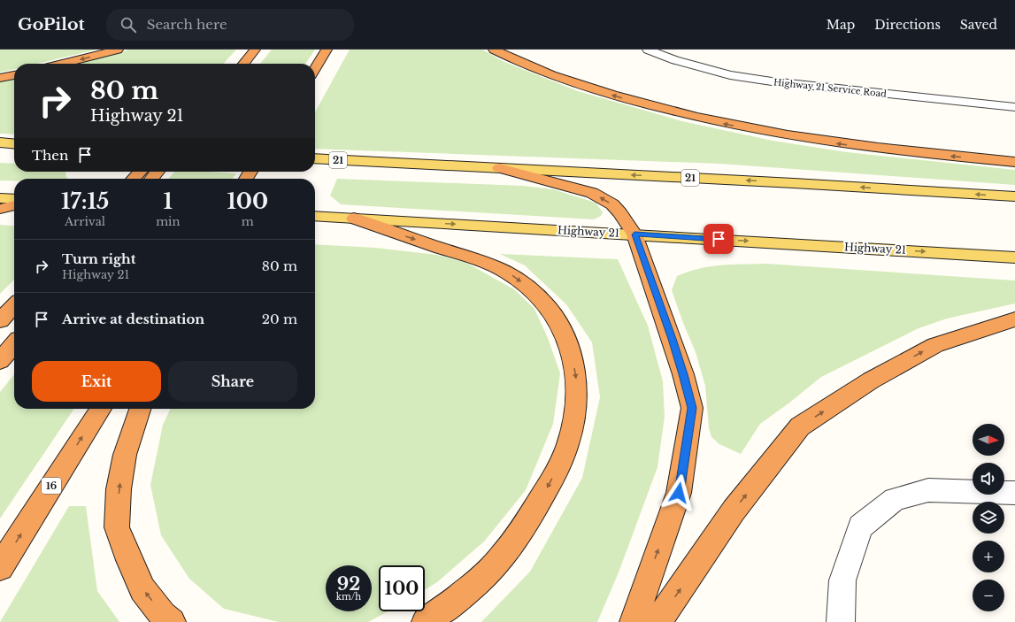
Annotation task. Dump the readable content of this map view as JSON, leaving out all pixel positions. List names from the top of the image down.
{
  "streets": {
    "highway": ["16"],
    "main road": ["21", "Highway 21"],
    "street": ["Highway 21 Service Road"]
  },
  "north": "right",
  "page": {
    "header": "GoPilot",
    "search": "Search here",
    "nav": ["Map", "Directions", "Saved"],
    "turn": ["80 m", "Highway 21"],
    "then": "Then",
    "eta": [
      "17:15",
      "Arrival",
      "1",
      "min",
      "100",
      "m"
    ],
    "list": [
      {
        "name": "Turn right",
        "note": "Highway 21",
        "value": "80 m"
      },
      {
        "name": "Arrive at destination",
        "value": "20 m"
      }
    ],
    "buttons": ["Exit", "Share"],
    "map_buttons": ["+", "−"],
    "speed": "92 km/h",
    "limit": "100"
  }
}
